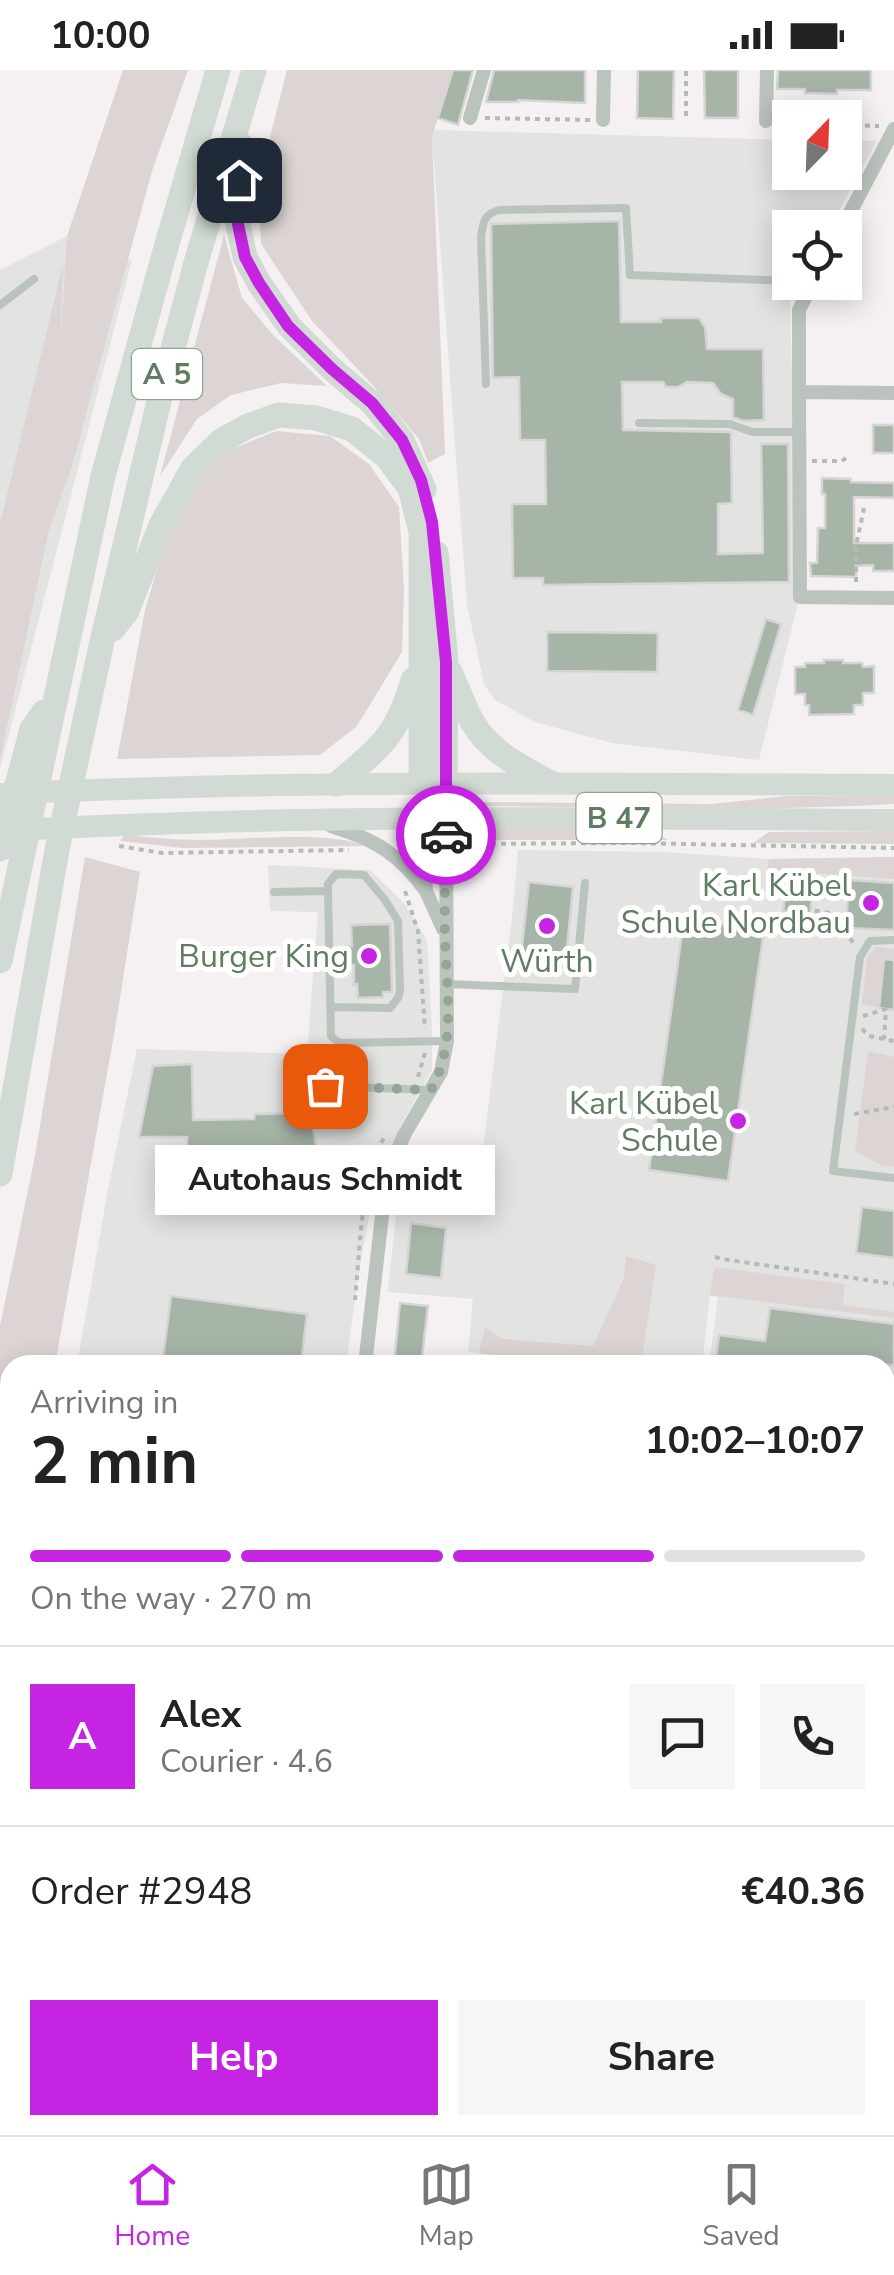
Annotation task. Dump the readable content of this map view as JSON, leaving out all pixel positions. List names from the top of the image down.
{
  "streets": {
    "highway": ["A 5"],
    "main road": ["B 47"]
  },
  "places": [
    "Karl Kübel Schule Nordbau",
    "Würth",
    "Burger King",
    "Autohaus Schmidt",
    "Karl Kübel Schule"
  ],
  "north": "top right",
  "page": {
    "status": "10:00",
    "bubble": "Autohaus Schmidt",
    "heading": ["2 min", "Arriving in", "10:02–10:07"],
    "panel": [
      "Alex",
      "Courier · 4.6",
      "Order #2948",
      "€40.36"
    ],
    "bar": "On the way · 270 m",
    "round": "A",
    "buttons": ["Help", "Share"],
    "tabs": ["Home", "Map", "Saved"]
  }
}
